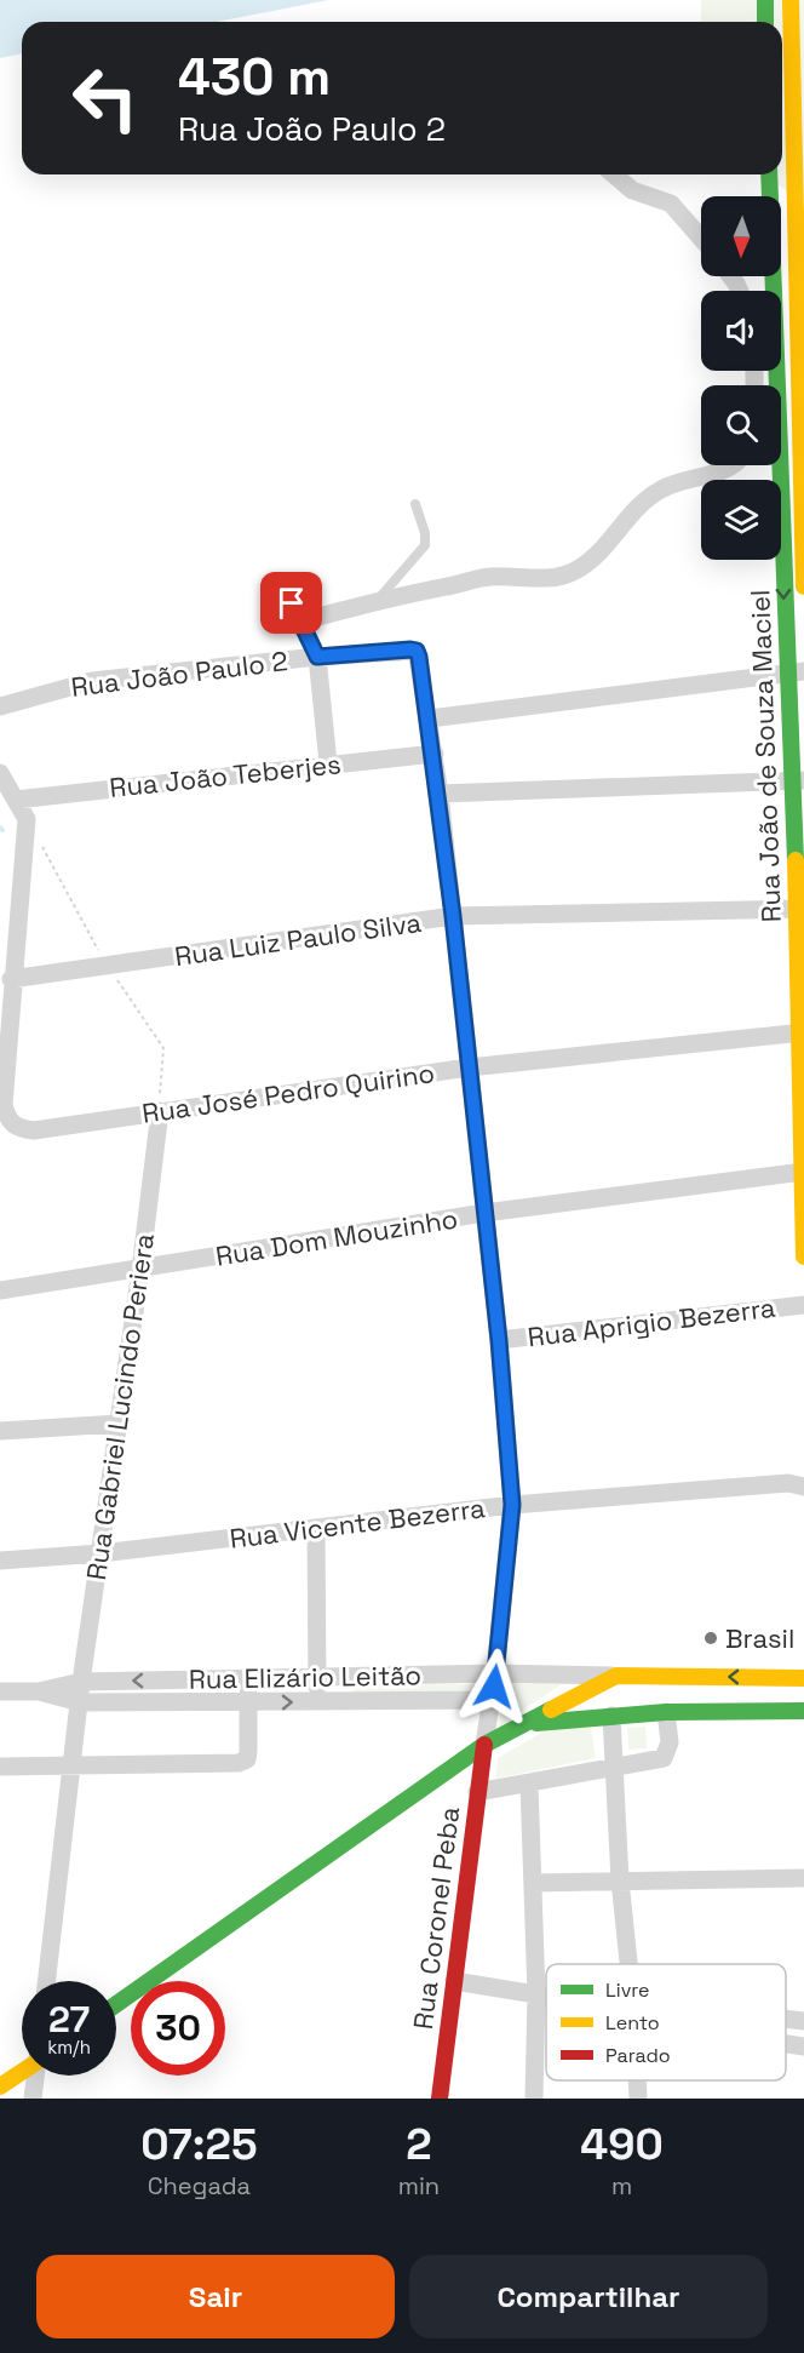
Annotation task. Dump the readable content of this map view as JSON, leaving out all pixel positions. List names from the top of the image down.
{
  "streets": {
    "street": [
      "Rua João Paulo 2",
      "Rua João de Souza Maciel",
      "Rua João Teberjes",
      "Rua Luiz Paulo Silva",
      "Rua José Pedro Quirino",
      "Rua Dom Mouzinho",
      "Rua Aprigio Bezerra",
      "Rua Gabriel Lucindo Periera",
      "Rua Vicente Bezerra",
      "Rua Elizário Leitão",
      "Rua Coronel Peba"
    ]
  },
  "crossings": [
    ["Rua João Paulo 2", "Rua João Teberjes"],
    ["Rua João de Souza Maciel", "Rua Luiz Paulo Silva"],
    ["Rua João de Souza Maciel", "Rua José Pedro Quirino"],
    ["Rua João de Souza Maciel", "Rua Dom Mouzinho"],
    ["Rua Luiz Paulo Silva", "Rua José Pedro Quirino"],
    ["Rua José Pedro Quirino", "Rua Gabriel Lucindo Periera"],
    ["Rua Dom Mouzinho", "Rua Gabriel Lucindo Periera"],
    ["Rua Gabriel Lucindo Periera", "Rua Vicente Bezerra"],
    ["Rua Gabriel Lucindo Periera", "Rua Elizário Leitão"]
  ],
  "places": ["Brasil"],
  "legend": ["Livre", "Lento", "Parado"],
  "north": "bottom",
  "page": {
    "turn": ["430 m", "Rua João Paulo 2"],
    "speed": "27 km/h",
    "limit": "30",
    "eta": [
      "07:25",
      "Chegada",
      "2",
      "min",
      "490",
      "m"
    ],
    "buttons": ["Sair", "Compartilhar"]
  }
}
